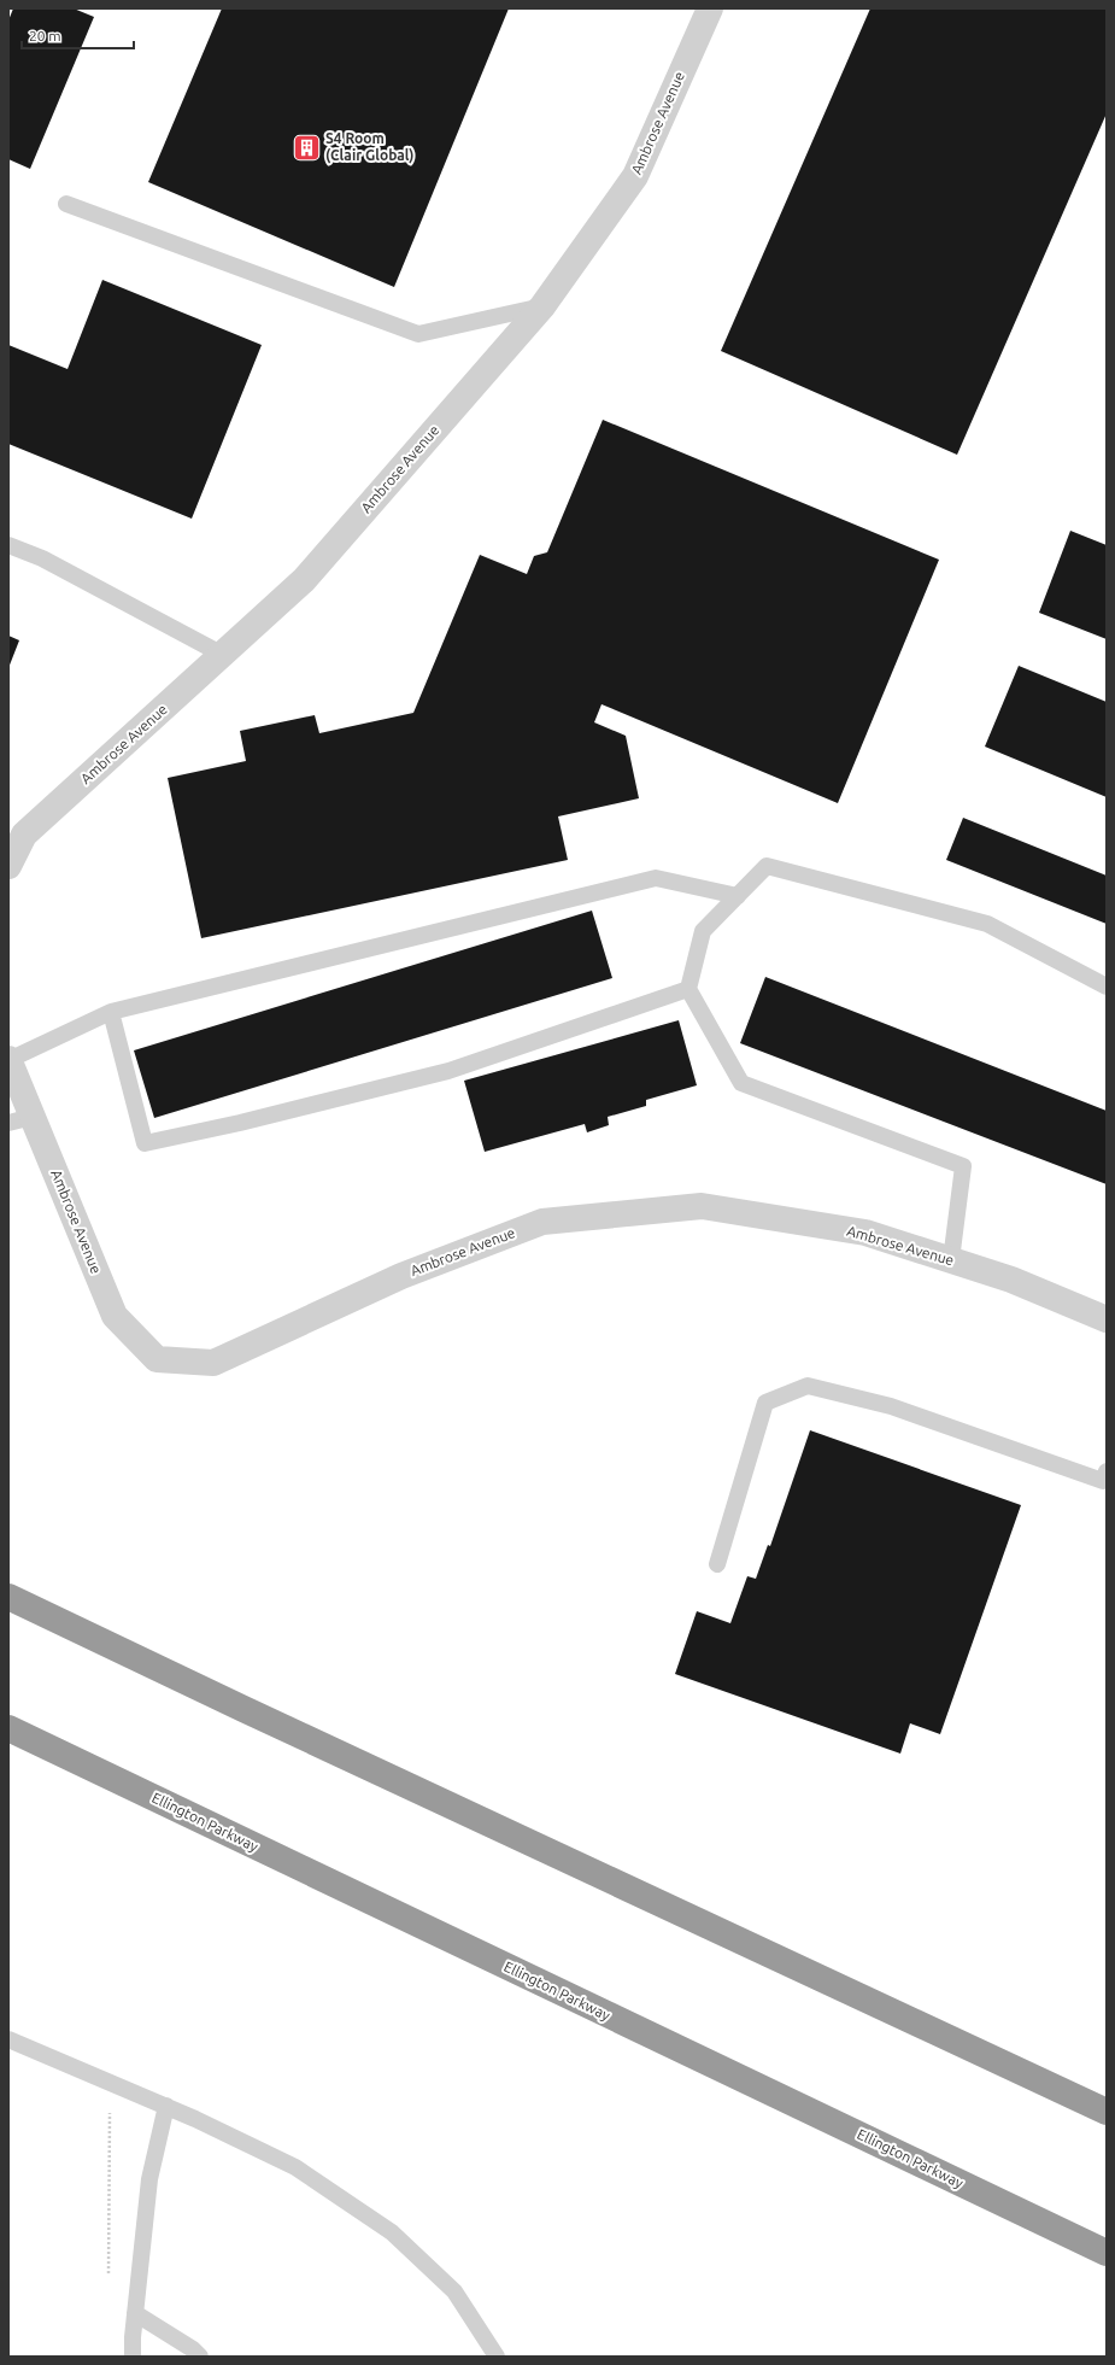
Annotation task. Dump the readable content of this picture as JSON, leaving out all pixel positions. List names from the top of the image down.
{
  "streets": {
    "highway": ["Ellington Parkway"],
    "street": ["Ambrose Avenue"]
  },
  "places": {
    "building": ["S4 Room (Clair Global)"]
  },
  "scale_bar": "20 m"
}
